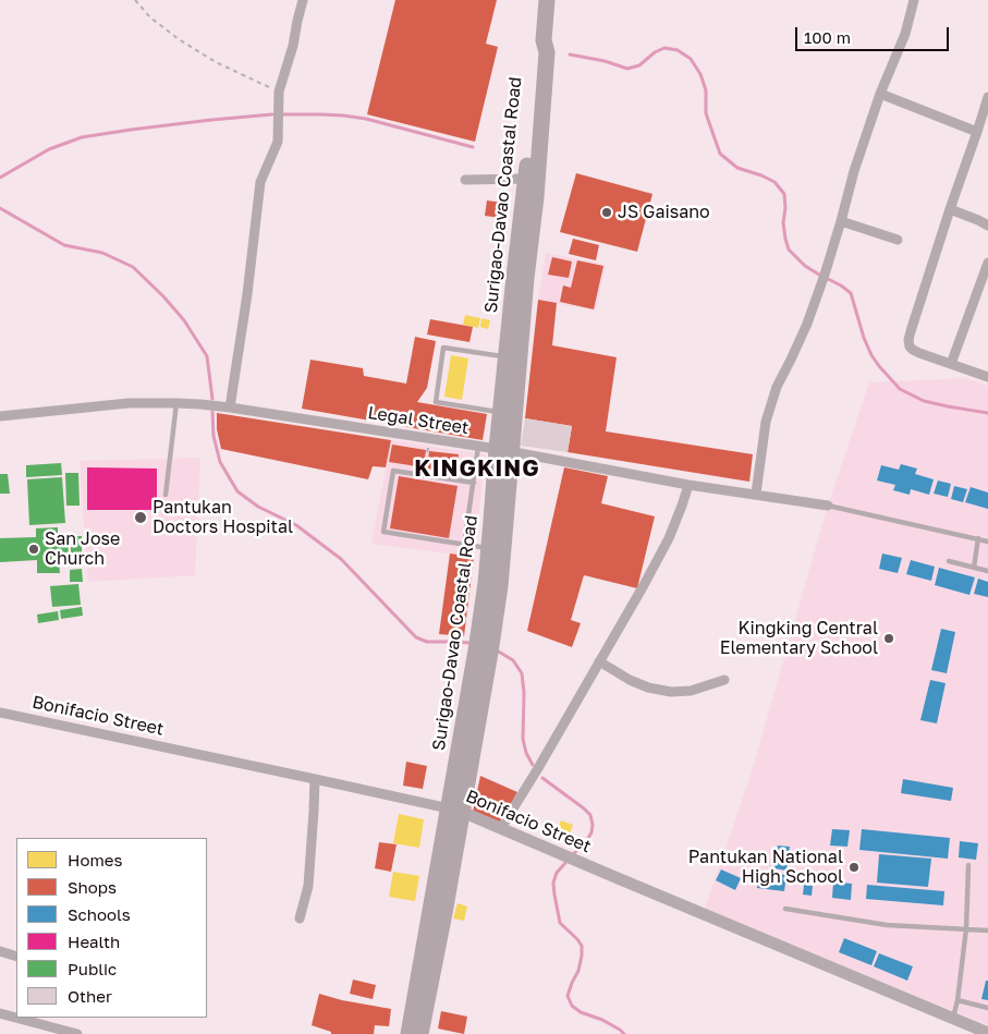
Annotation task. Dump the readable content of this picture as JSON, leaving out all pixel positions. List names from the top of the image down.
{
  "streets": {
    "highway": ["Surigao-Davao Coastal Road"],
    "street": ["Legal Street", "Bonifacio Street"]
  },
  "crossings": [
    ["Surigao-Davao Coastal Road", "Legal Street"],
    ["Surigao-Davao Coastal Road", "Bonifacio Street"]
  ],
  "districts": ["KINGKING"],
  "places": [
    "JS Gaisano",
    "Pantukan Doctors Hospital",
    "San Jose Church",
    "Kingking Central Elementary School",
    "Pantukan National High School"
  ],
  "legend": [
    "Homes",
    "Shops",
    "Schools",
    "Health",
    "Public",
    "Other"
  ],
  "scale_bar": "100 m"
}
